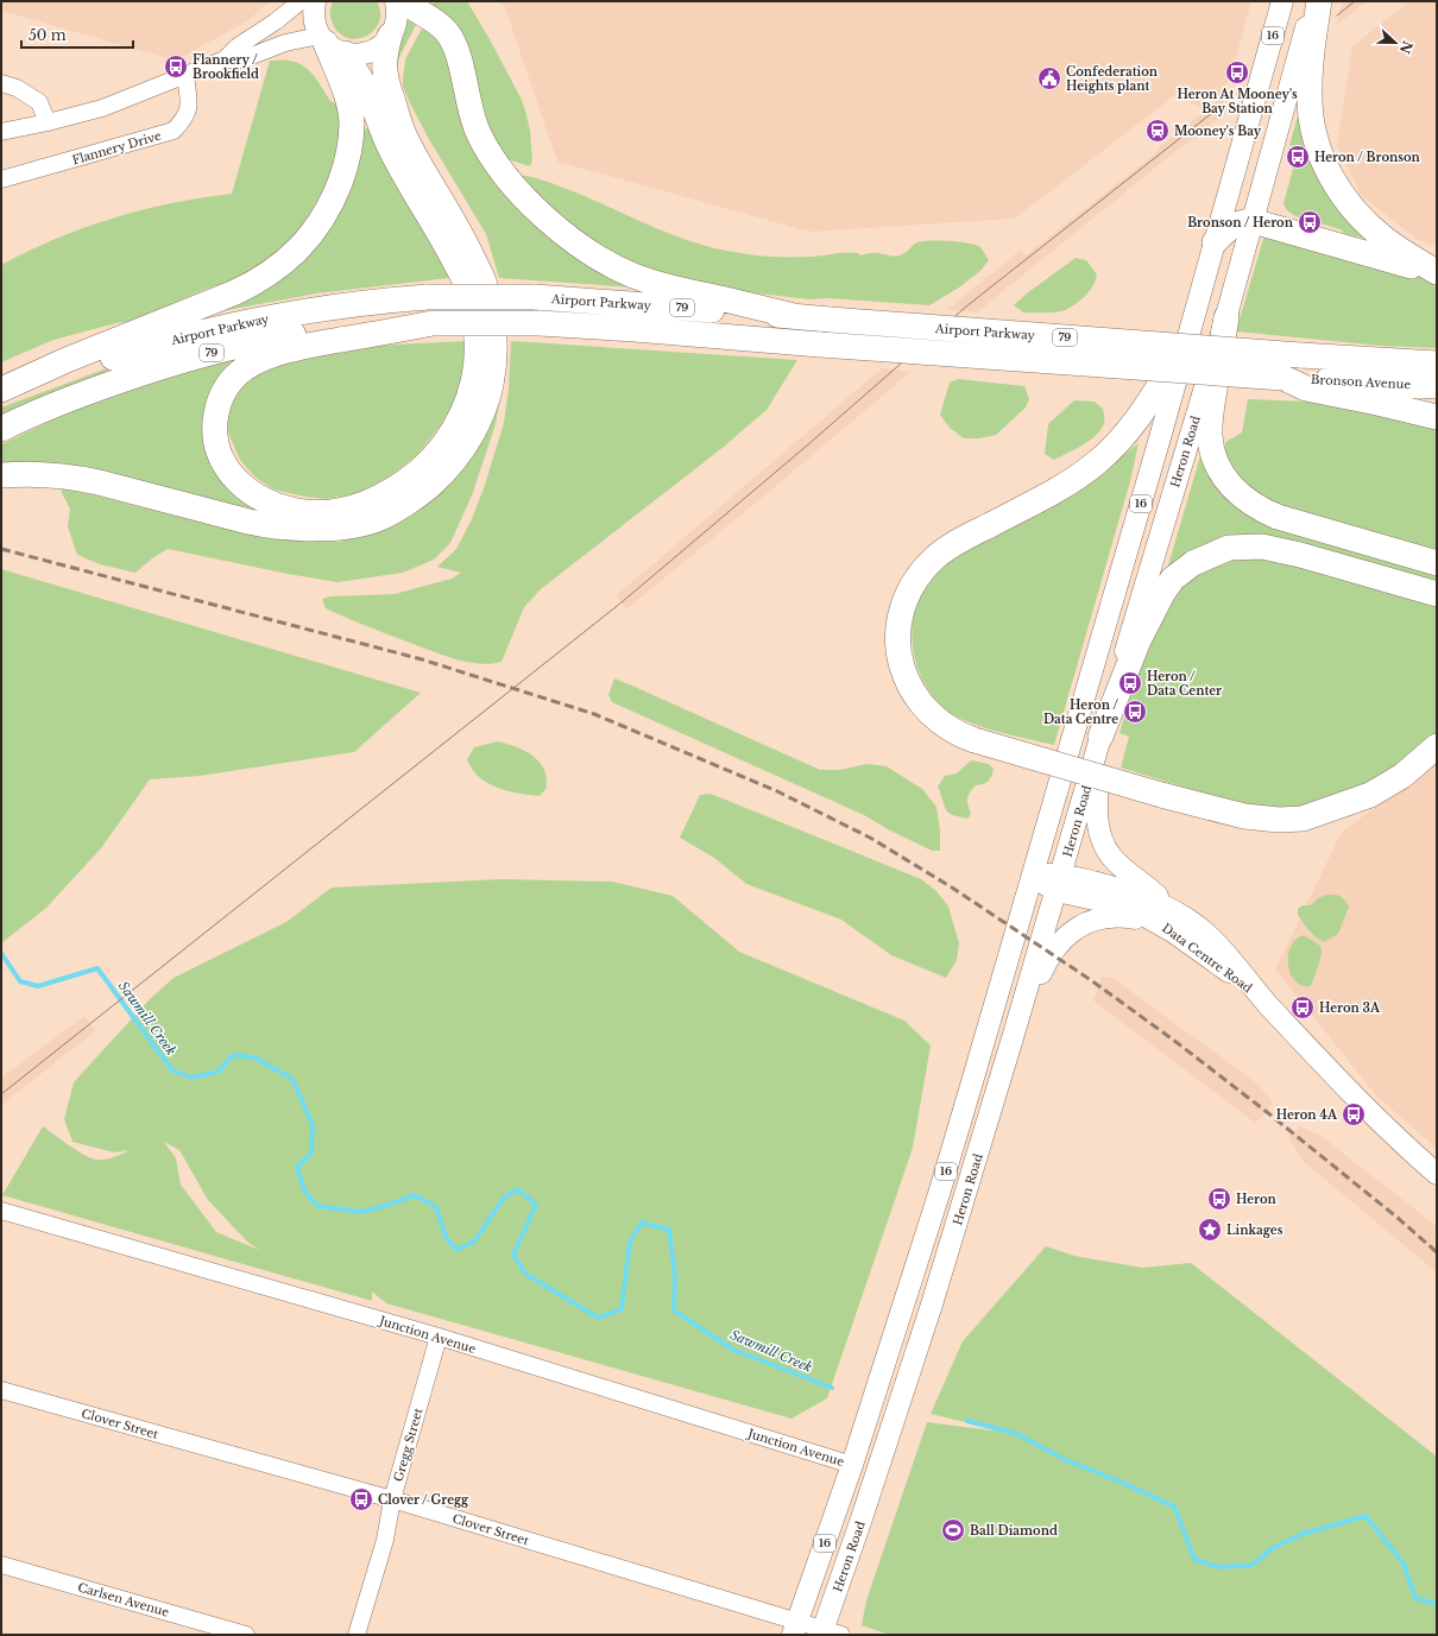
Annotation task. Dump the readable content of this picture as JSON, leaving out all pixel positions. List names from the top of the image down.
{
  "streets": {
    "highway": ["Airport Parkway", "79", "Bronson Avenue"],
    "main road": ["16", "Heron Road", "Data Centre Road"],
    "street": [
      "Flannery Drive",
      "Junction Avenue",
      "Clover Street",
      "Gregg Street",
      "Carlsen Avenue"
    ]
  },
  "crossings": [
    ["16", "Data Centre Road"],
    ["16", "Junction Avenue"],
    ["16", "Clover Street"],
    ["Airport Parkway", "Bronson Avenue"],
    ["Heron Road", "Data Centre Road"],
    ["Heron Road", "Clover Street"],
    ["Junction Avenue", "Gregg Street"],
    ["Clover Street", "Gregg Street"]
  ],
  "water": ["Sawmill Creek"],
  "places": {
    "bus stop": [
      "Flannery / Brookfield",
      "Heron At Mooney's Bay Station",
      "Heron / Bronson",
      "Bronson / Heron",
      "Heron / Data Center",
      "Heron / Data Centre",
      "Heron 3A",
      "Heron 4A",
      "Heron",
      "Clover / Gregg"
    ],
    "public building": ["Confederation Heights plant"],
    "station": ["Mooney's Bay"],
    "place": ["Linkages"],
    "sports": ["Ball Diamond"]
  },
  "scale_bar": "50 m",
  "north": "right"
}
